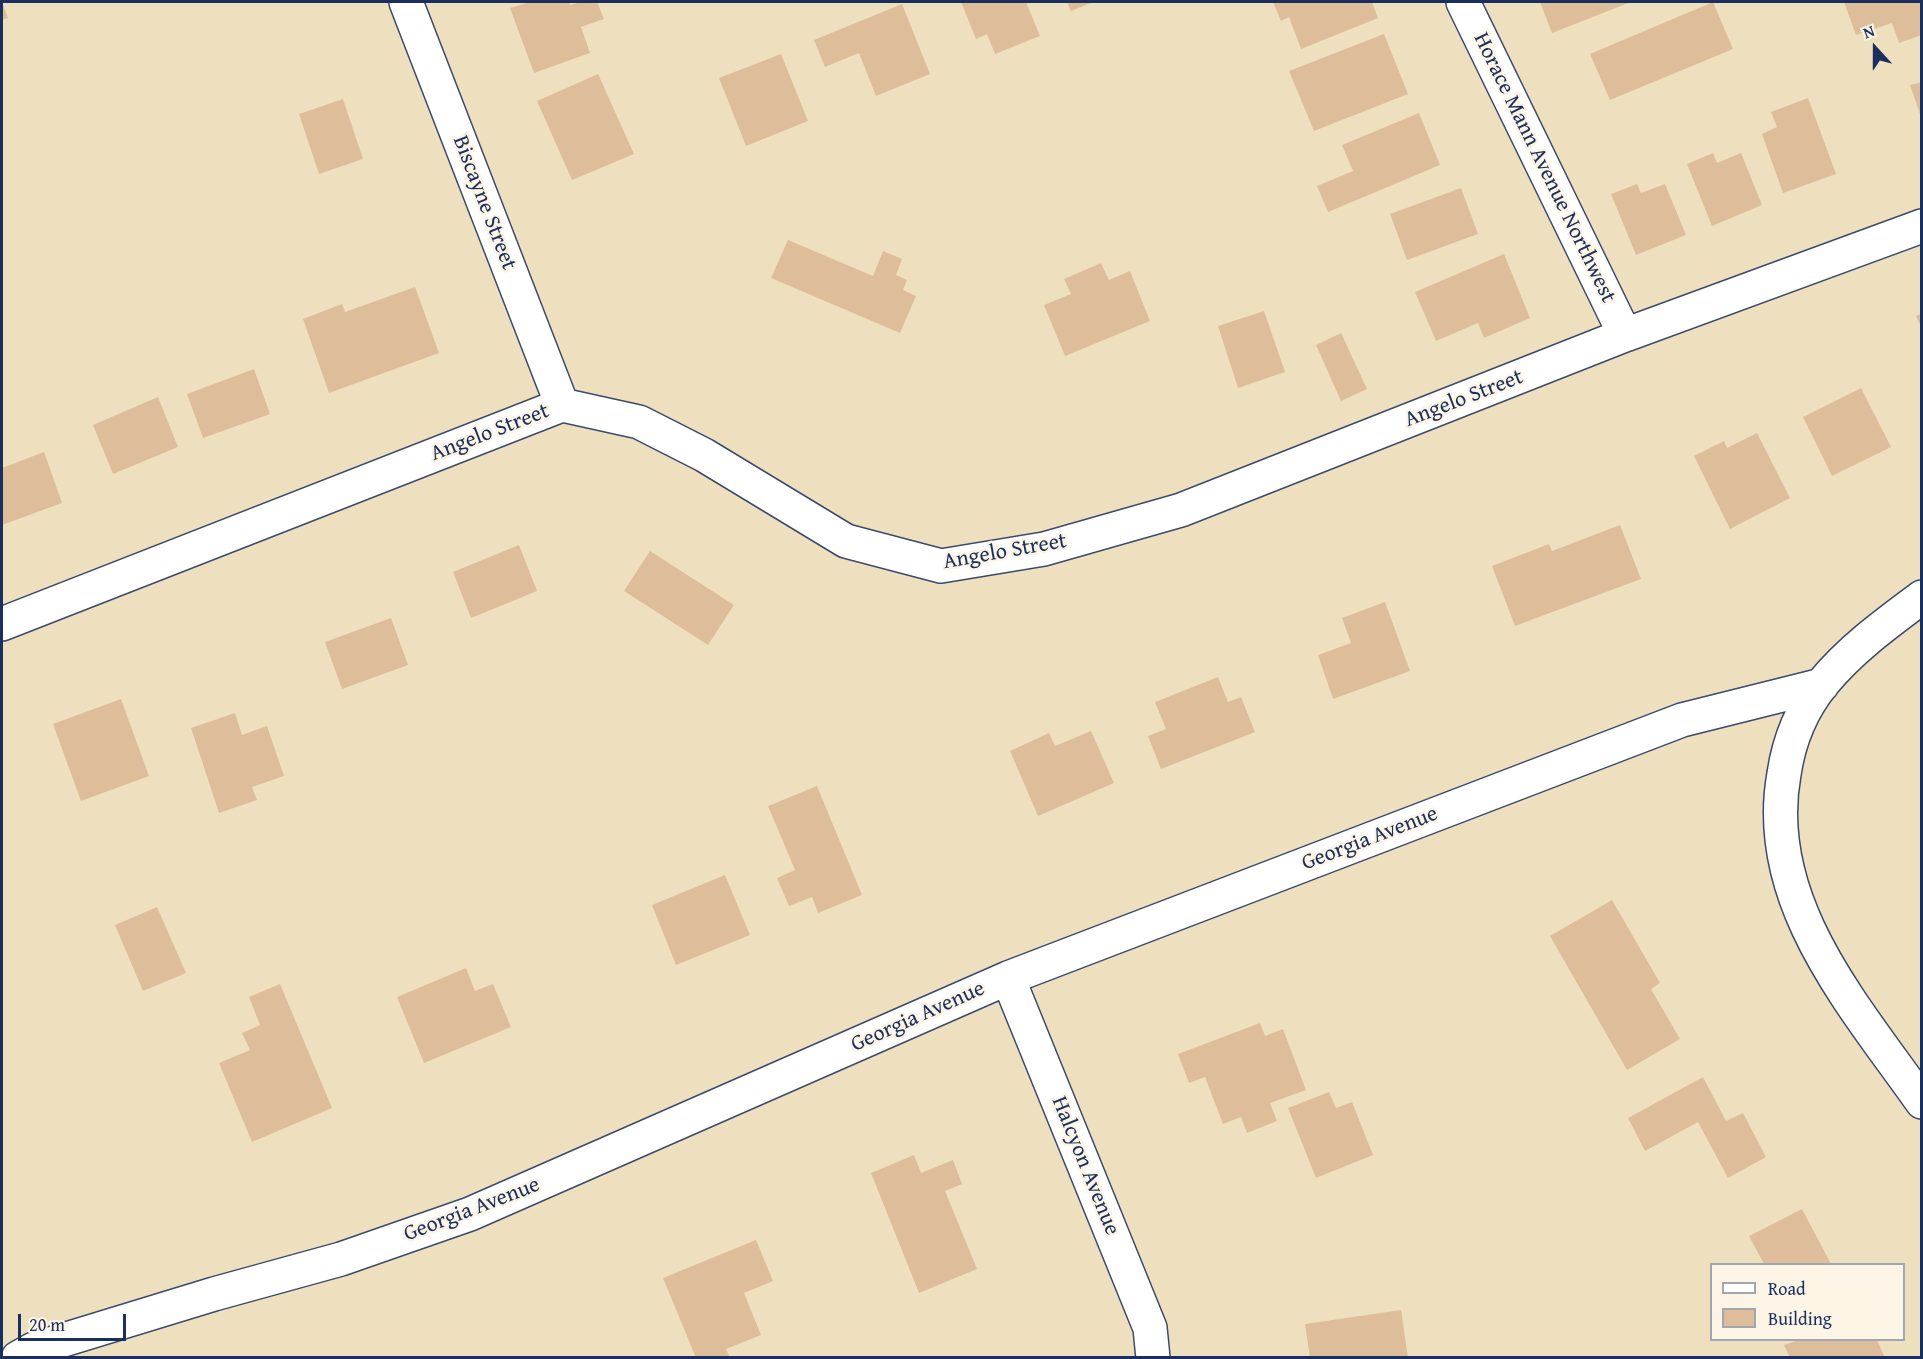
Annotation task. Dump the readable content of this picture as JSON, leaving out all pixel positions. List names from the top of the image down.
{
  "streets": {
    "street": [
      "Horace Mann Avenue Northwest",
      "Biscayne Street",
      "Angelo Street",
      "Georgia Avenue",
      "Halcyon Avenue"
    ]
  },
  "crossings": [
    ["Horace Mann Avenue Northwest", "Angelo Street"],
    ["Biscayne Street", "Angelo Street"],
    ["Georgia Avenue", "Halcyon Avenue"]
  ],
  "legend": ["Road", "Building"],
  "scale_bar": "20 m",
  "north": "top"
}
